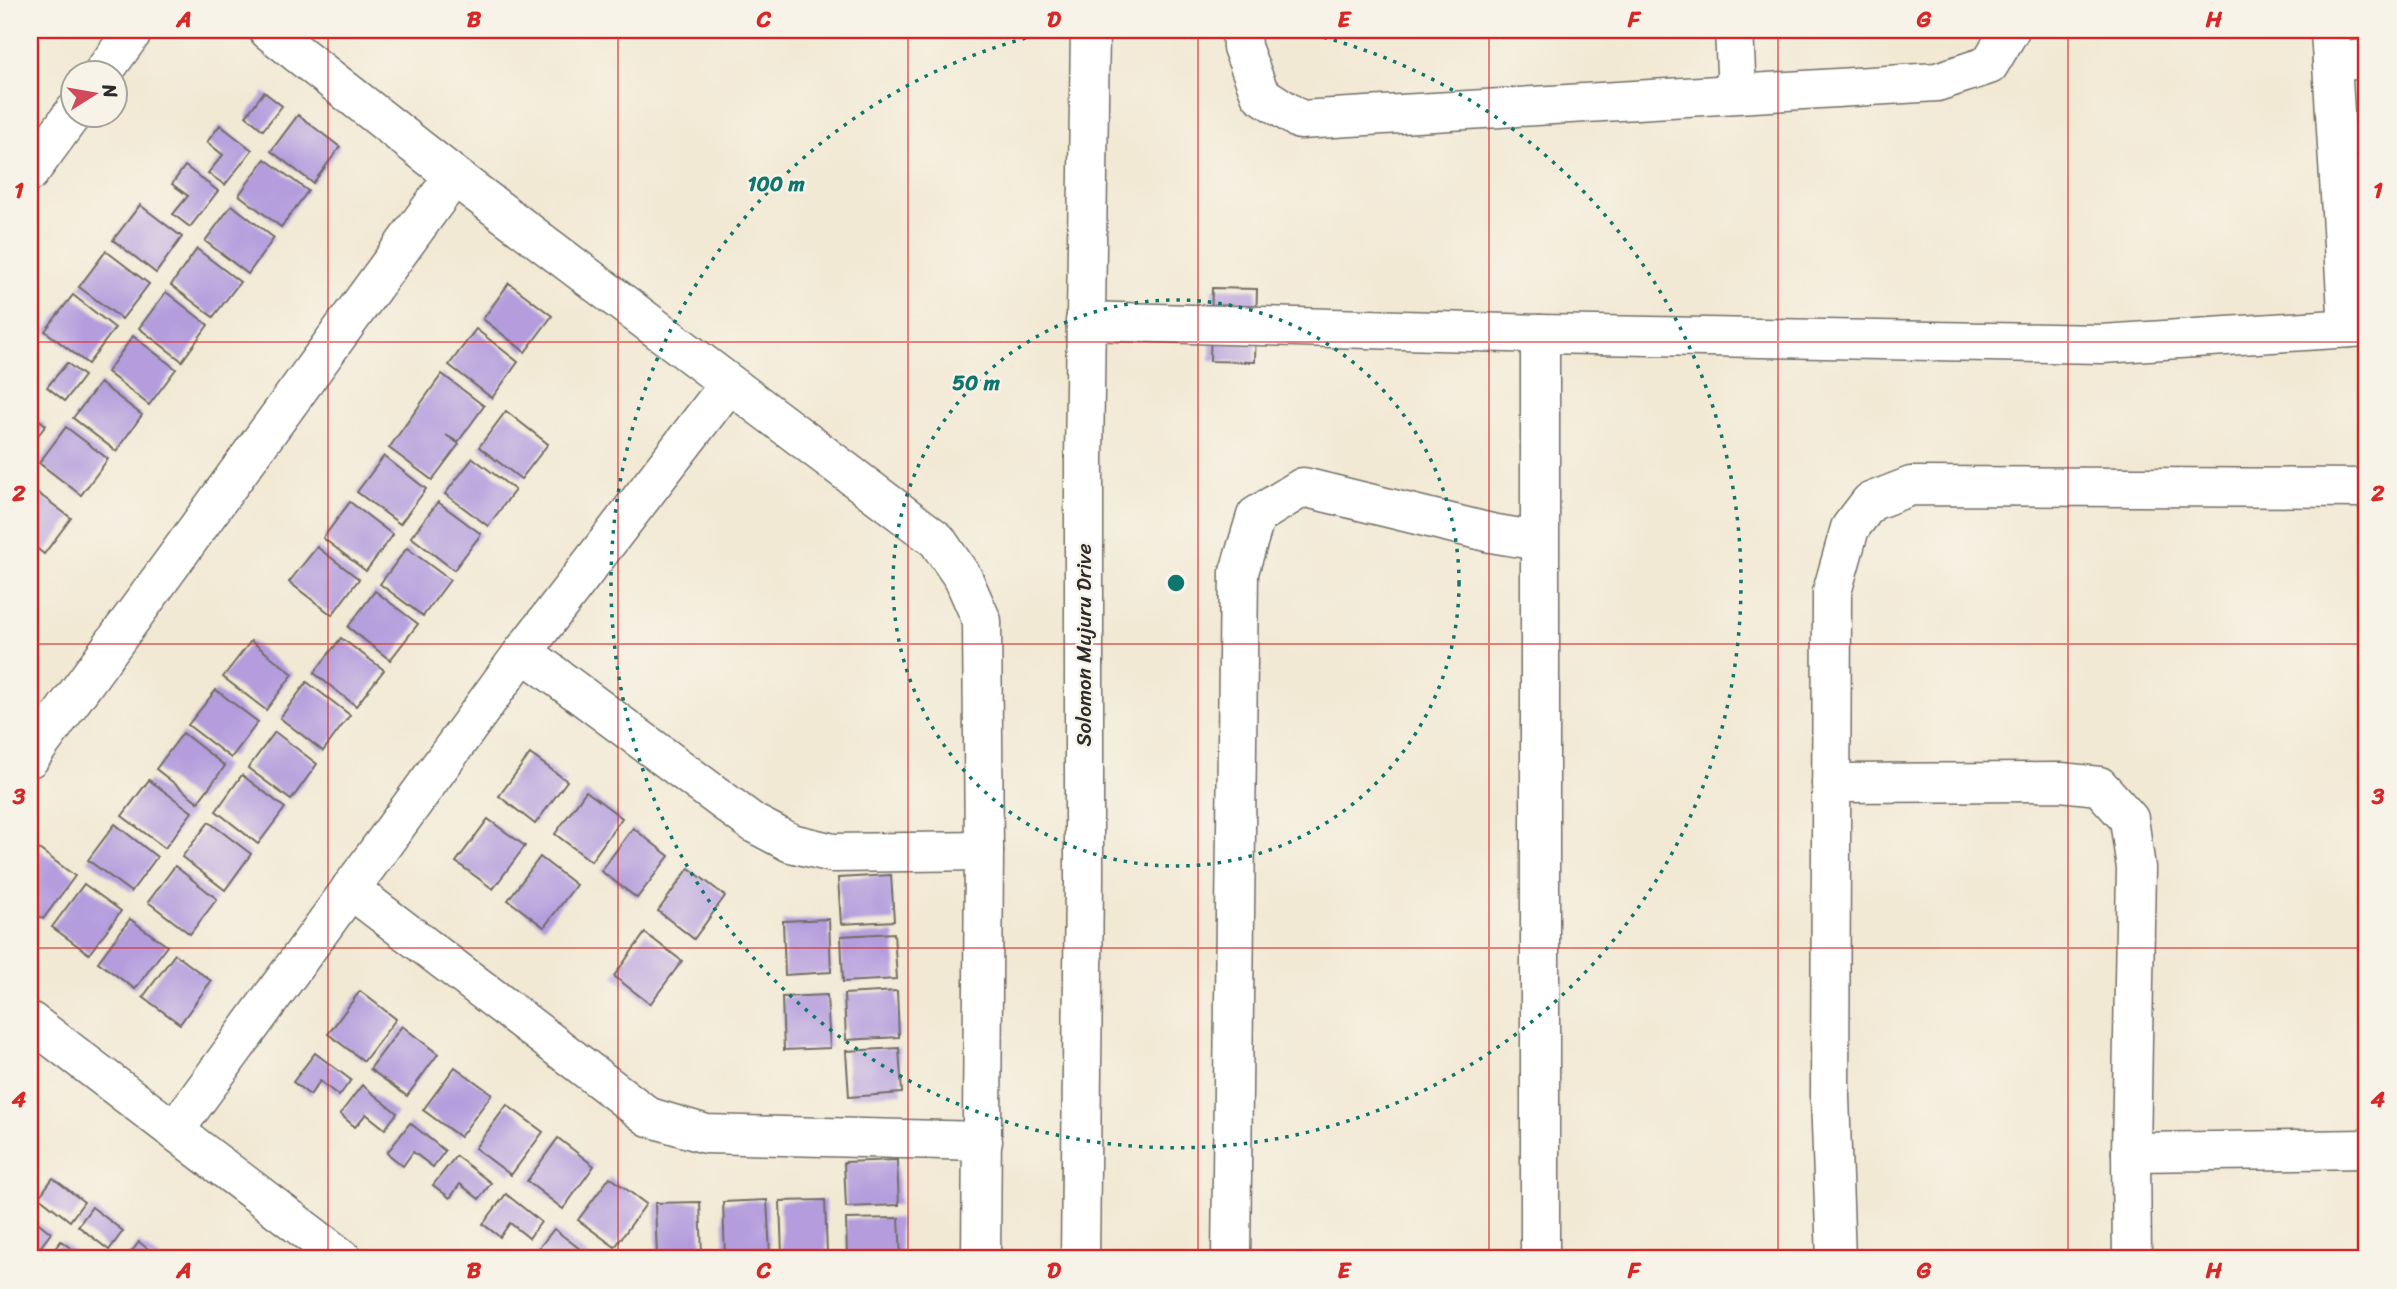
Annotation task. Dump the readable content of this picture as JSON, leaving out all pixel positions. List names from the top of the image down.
{
  "streets": {
    "street": ["Solomon Mujuru Drive"]
  },
  "north": "right",
  "grid": {
    "columns": [
      "A",
      "B",
      "C",
      "D",
      "E",
      "F",
      "G",
      "H"
    ],
    "rows": [
      "1",
      "2",
      "3",
      "4"
    ]
  },
  "rings": ["100 m", "50 m"]
}
